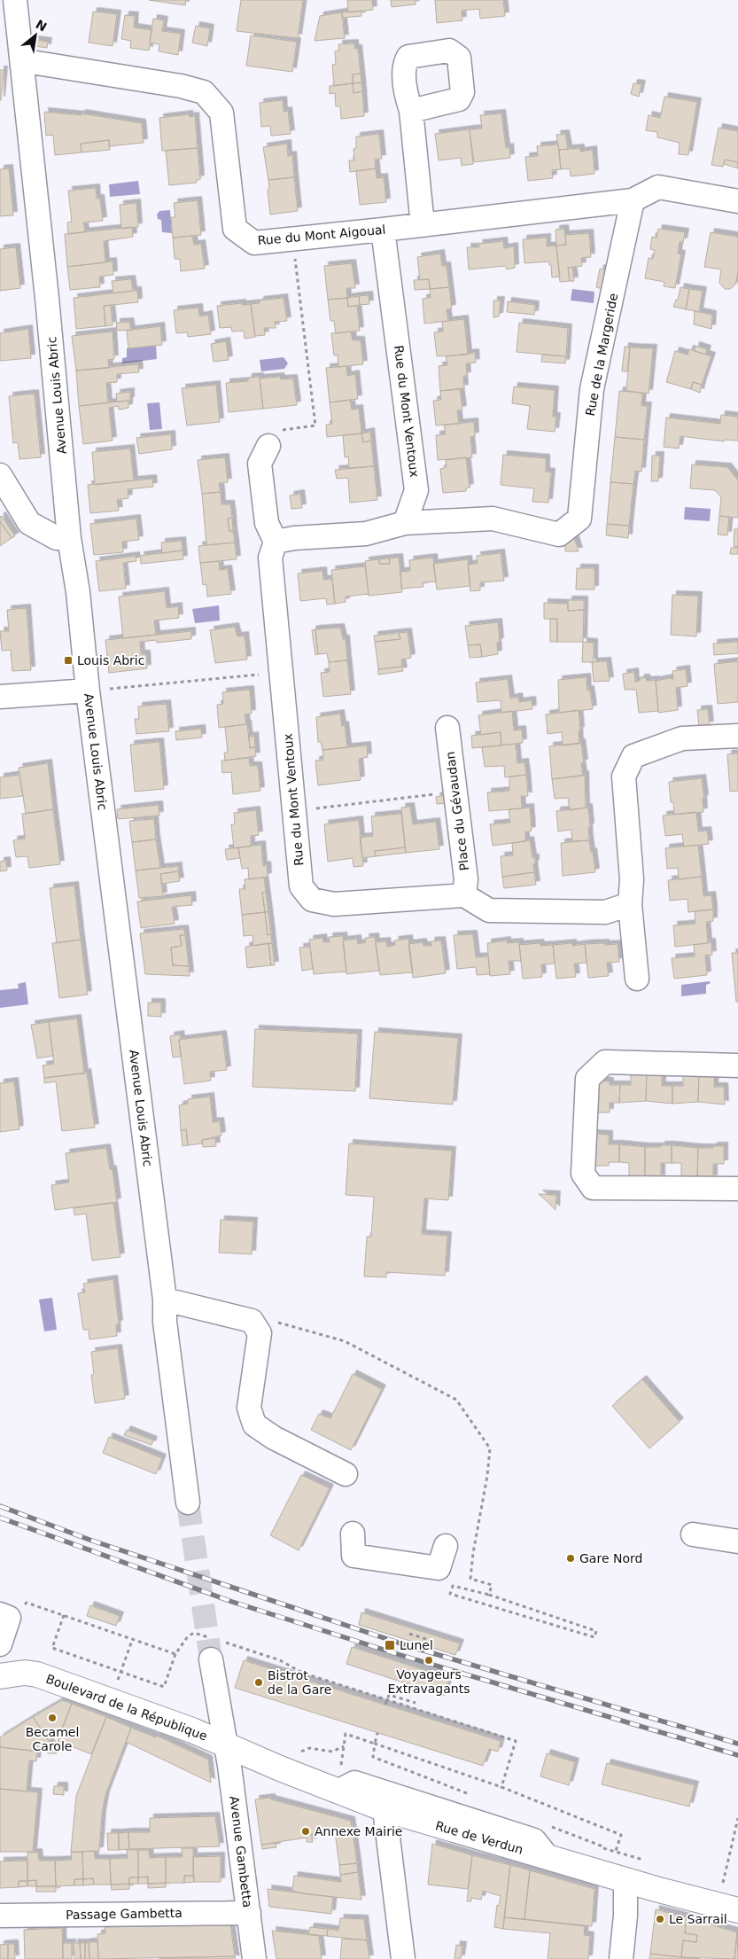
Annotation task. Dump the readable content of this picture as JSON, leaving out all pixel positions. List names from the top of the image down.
{
  "streets": {
    "main road": ["Boulevard de la République", "Rue de Verdun"],
    "street": [
      "Rue du Mont Aigoual",
      "Rue de la Margeride",
      "Avenue Louis Abric",
      "Rue du Mont Ventoux",
      "Place du Gévaudan",
      "Avenue Gambetta",
      "Passage Gambetta"
    ]
  },
  "crossings": [
    ["Rue du Mont Aigoual", "Rue de la Margeride"],
    ["Rue du Mont Aigoual", "Avenue Louis Abric"],
    ["Rue du Mont Aigoual", "Rue du Mont Ventoux"],
    ["Rue de la Margeride", "Rue du Mont Ventoux"],
    ["Rue du Mont Ventoux", "Place du Gévaudan"],
    ["Boulevard de la République", "Rue de Verdun"],
    ["Boulevard de la République", "Avenue Gambetta"],
    ["Rue de Verdun", "Avenue Gambetta"],
    ["Avenue Gambetta", "Passage Gambetta"]
  ],
  "places": {
    "transit": ["Louis Abric", "Lunel"],
    "other": [
      "Gare Nord",
      "Voyageurs Extravagants",
      "Bistrot de la Gare",
      "Becamel Carole",
      "Annexe Mairie",
      "Le Sarrail"
    ]
  },
  "north": "top right"
}
